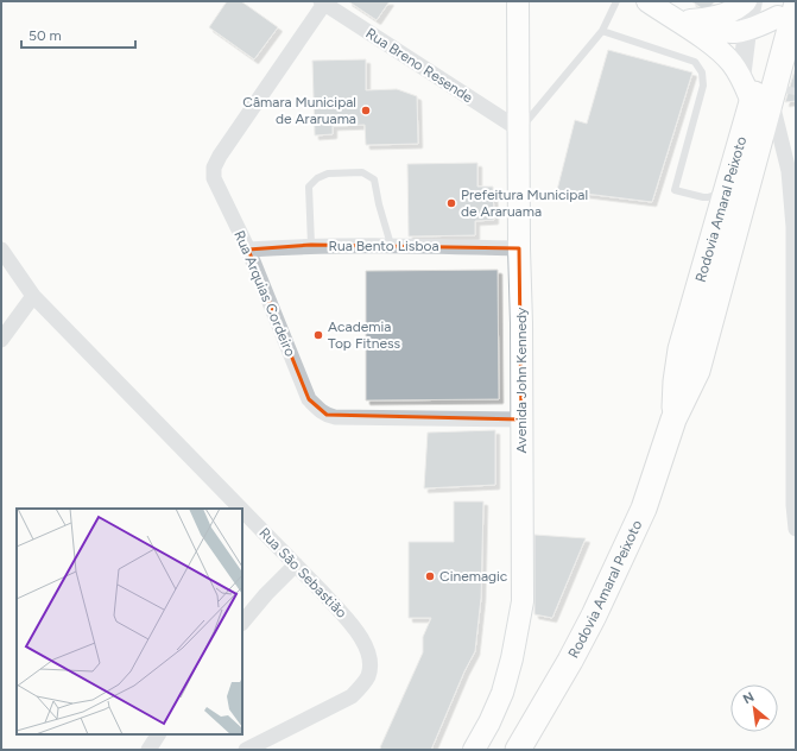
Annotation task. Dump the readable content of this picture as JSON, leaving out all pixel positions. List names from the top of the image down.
{
  "streets": {
    "highway": ["Rodovia Amaral Peixoto"],
    "main road": ["Avenida John Kennedy"],
    "street": [
      "Rua Breno Resende",
      "Rua Bento Lisboa",
      "Rua Arquias Cordeiro",
      "Rua São Sebastião"
    ]
  },
  "crossings": [
    ["Rua Breno Resende", "Rua Arquias Cordeiro"],
    ["Rua Breno Resende", "Avenida John Kennedy"],
    ["Rua Bento Lisboa", "Rua Arquias Cordeiro"],
    ["Rua Bento Lisboa", "Avenida John Kennedy"],
    ["Rua Arquias Cordeiro", "Avenida John Kennedy"]
  ],
  "places": [
    "Câmara Municipal de Araruama",
    "Prefeitura Municipal de Araruama",
    "Academia Top Fitness",
    "Cinemagic"
  ],
  "scale_bar": "50 m",
  "north": "top left"
}
